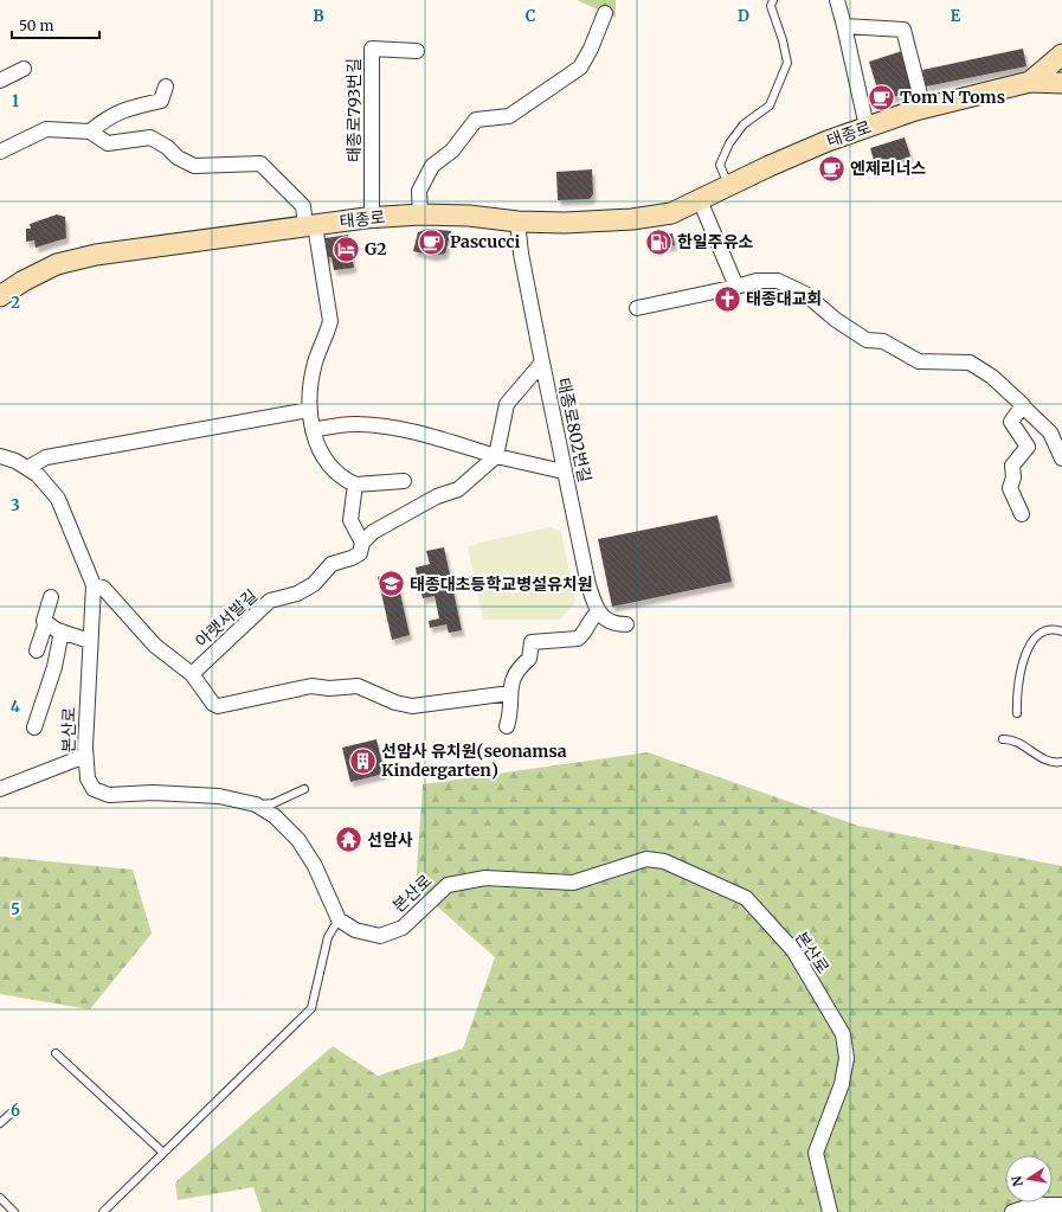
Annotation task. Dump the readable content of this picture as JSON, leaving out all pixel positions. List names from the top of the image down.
{
  "streets": {
    "main road": ["태종로"],
    "street": [
      "태종로793번길",
      "태종로802번길",
      "아랫서발길",
      "본산로"
    ]
  },
  "crossings": [
    ["태종로793번길", "태종로"],
    ["태종로", "태종로802번길"]
  ],
  "places": {
    "cafe": ["Tom N Toms", "엔제리너스", "Pascucci"],
    "fuel station": ["한일주유소"],
    "hotel": ["G2"],
    "church": ["태종대교회"],
    "school or university": ["태종대초등학교병설유치원"],
    "building": ["선암사 유치원(seonamsa Kindergarten)"],
    "temple": ["선암사"]
  },
  "scale_bar": "50 m",
  "north": "left",
  "grid": {
    "columns": [
      "B",
      "C",
      "D",
      "E"
    ],
    "rows": [
      "1",
      "2",
      "3",
      "4",
      "5",
      "6"
    ]
  }
}
